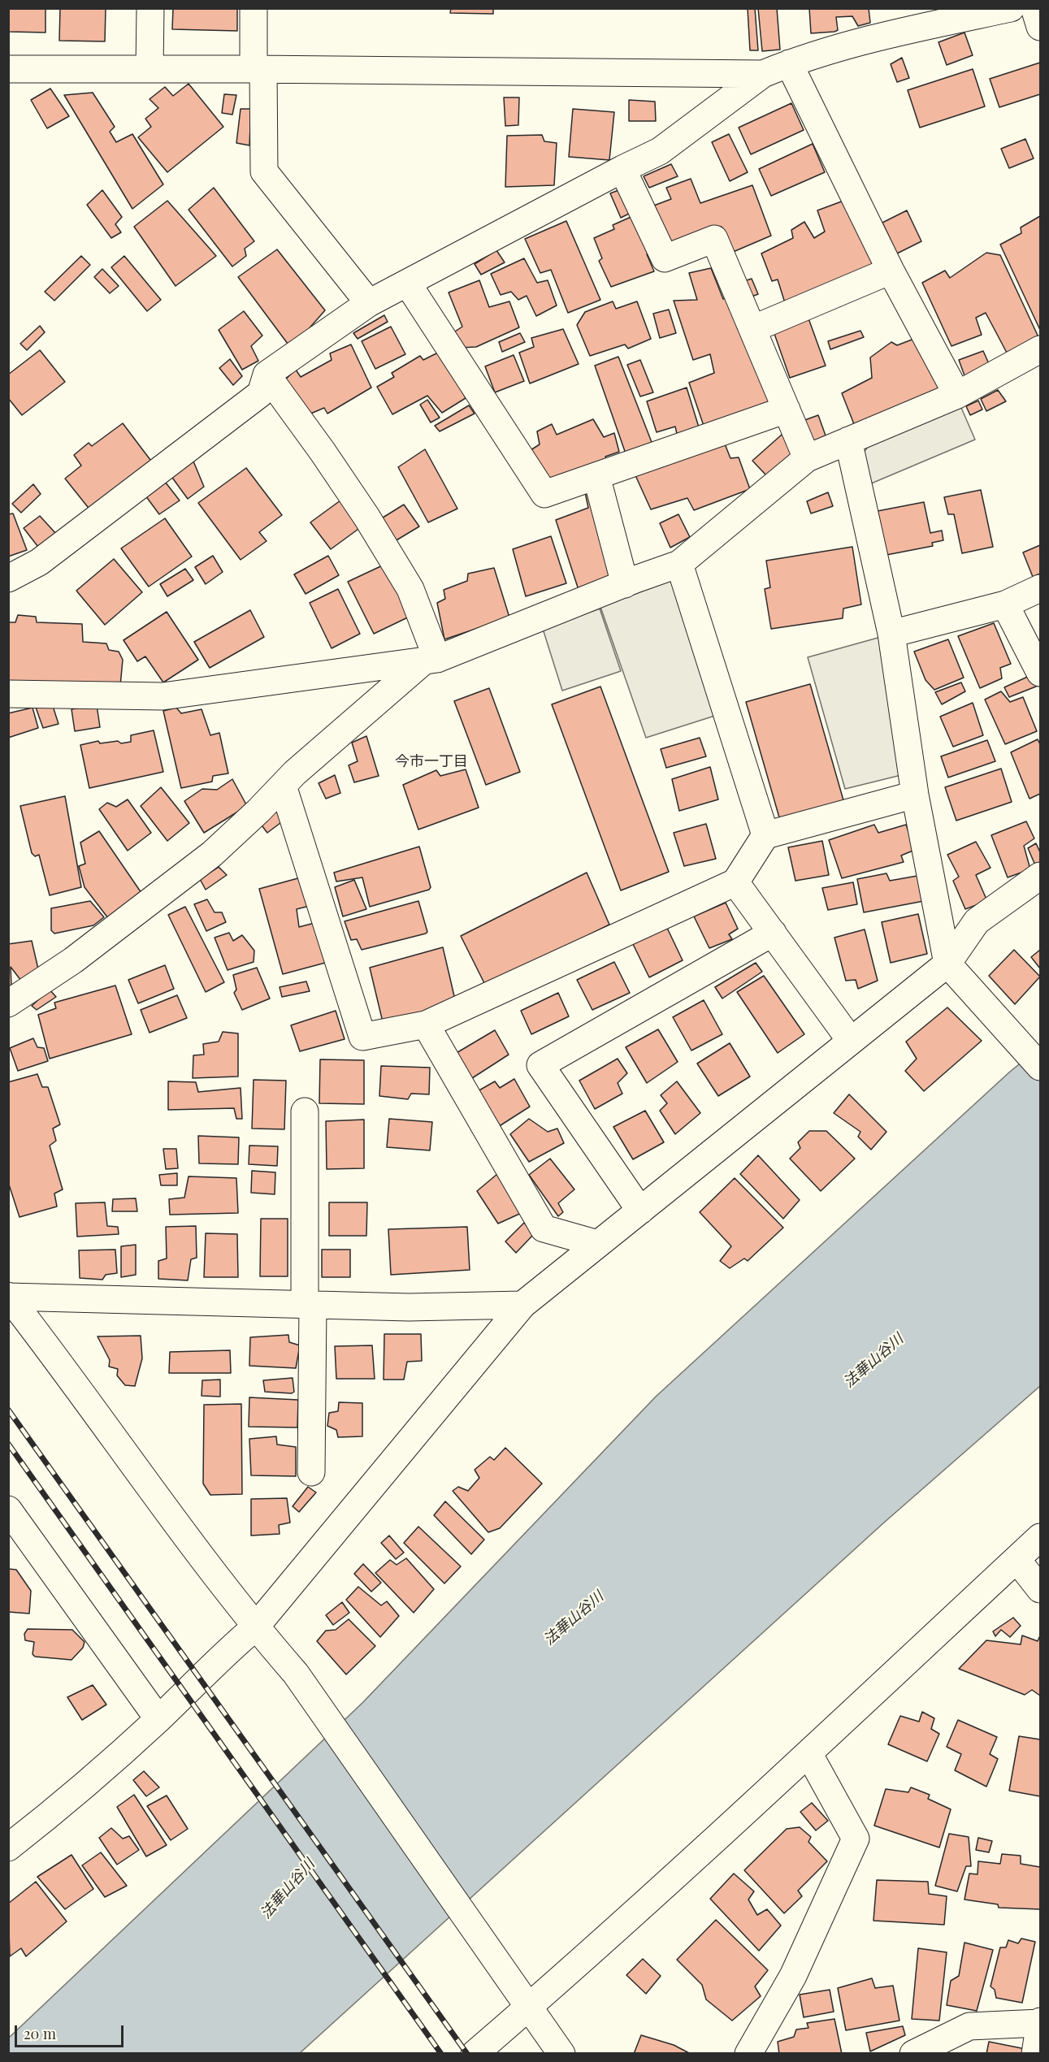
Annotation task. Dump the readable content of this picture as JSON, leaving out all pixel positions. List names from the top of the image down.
{
  "districts": ["今市一丁目"],
  "water": ["法華山谷川"],
  "scale_bar": "20 m"
}
